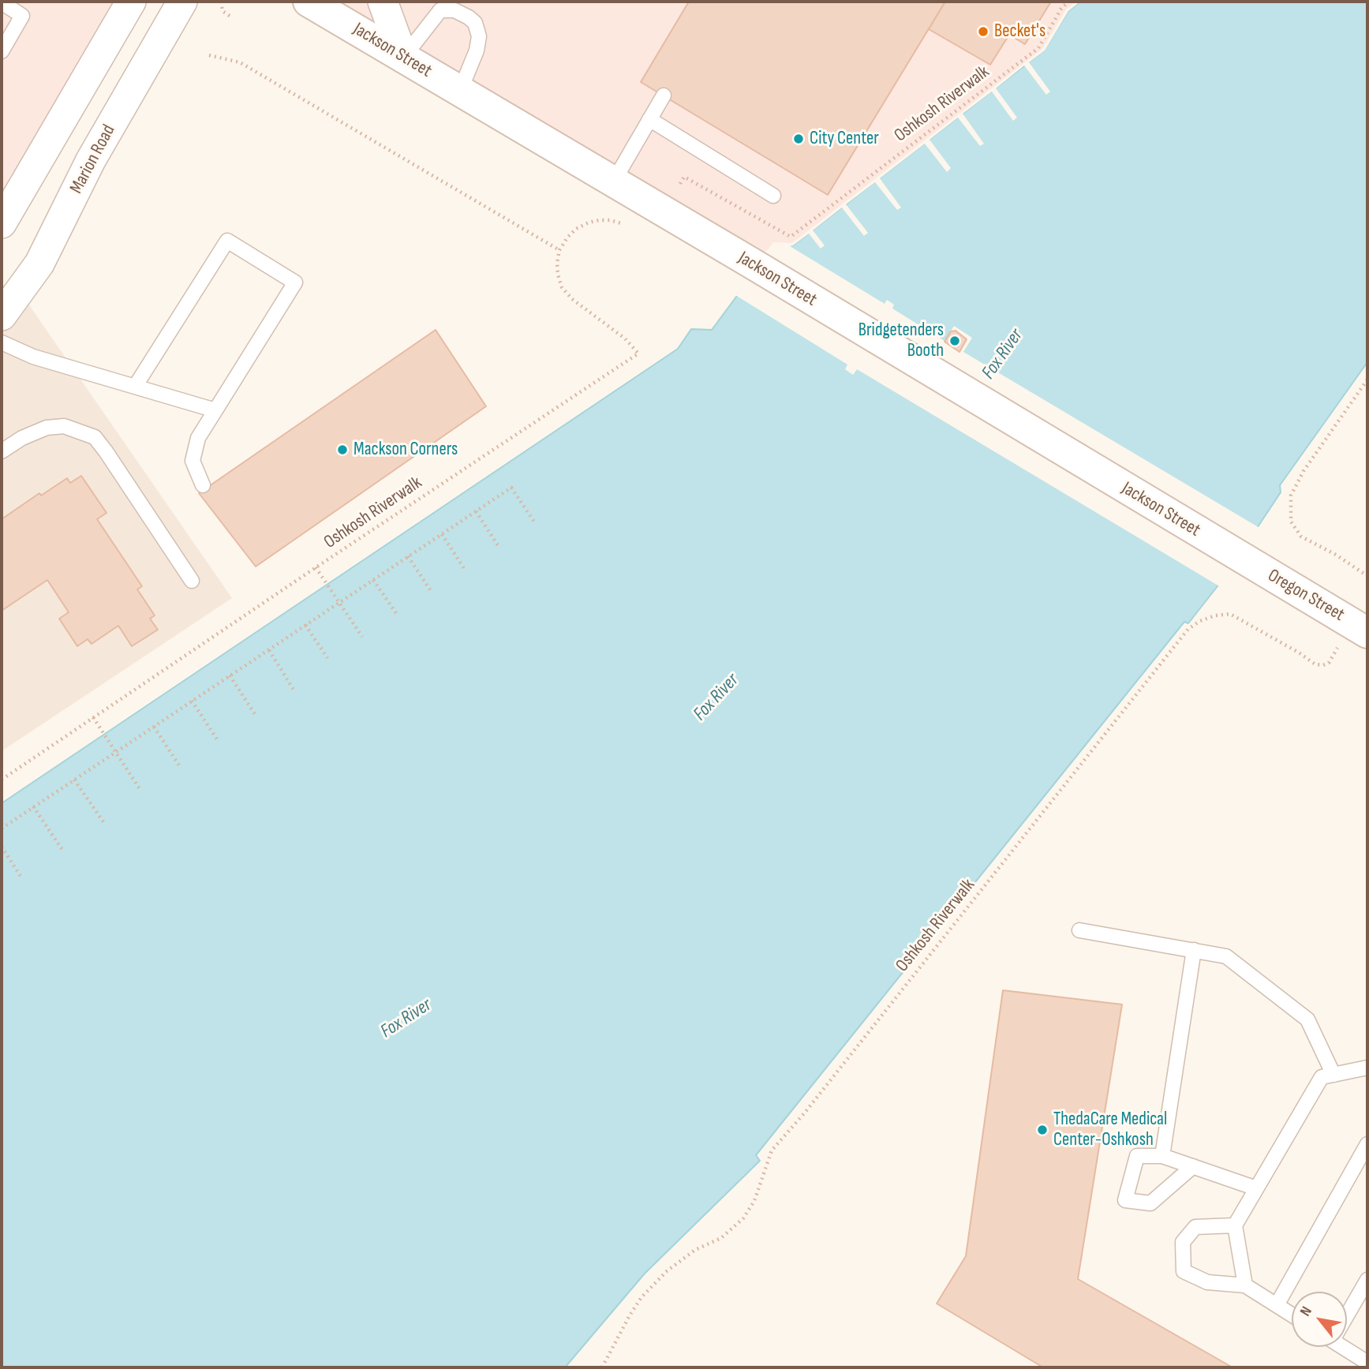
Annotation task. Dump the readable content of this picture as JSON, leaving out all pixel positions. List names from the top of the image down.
{
  "streets": {
    "main road": ["Jackson Street", "Oregon Street"],
    "street": ["Marion Road"],
    "path": ["Oshkosh Riverwalk"]
  },
  "crossings": [
    ["Jackson Street", "Oregon Street"]
  ],
  "water": ["Fox River"],
  "places": [
    "Becket's",
    "City Center",
    "Bridgetenders Booth",
    "Mackson Corners",
    "ThedaCare Medical Center-Oshkosh"
  ],
  "north": "top left"
}
